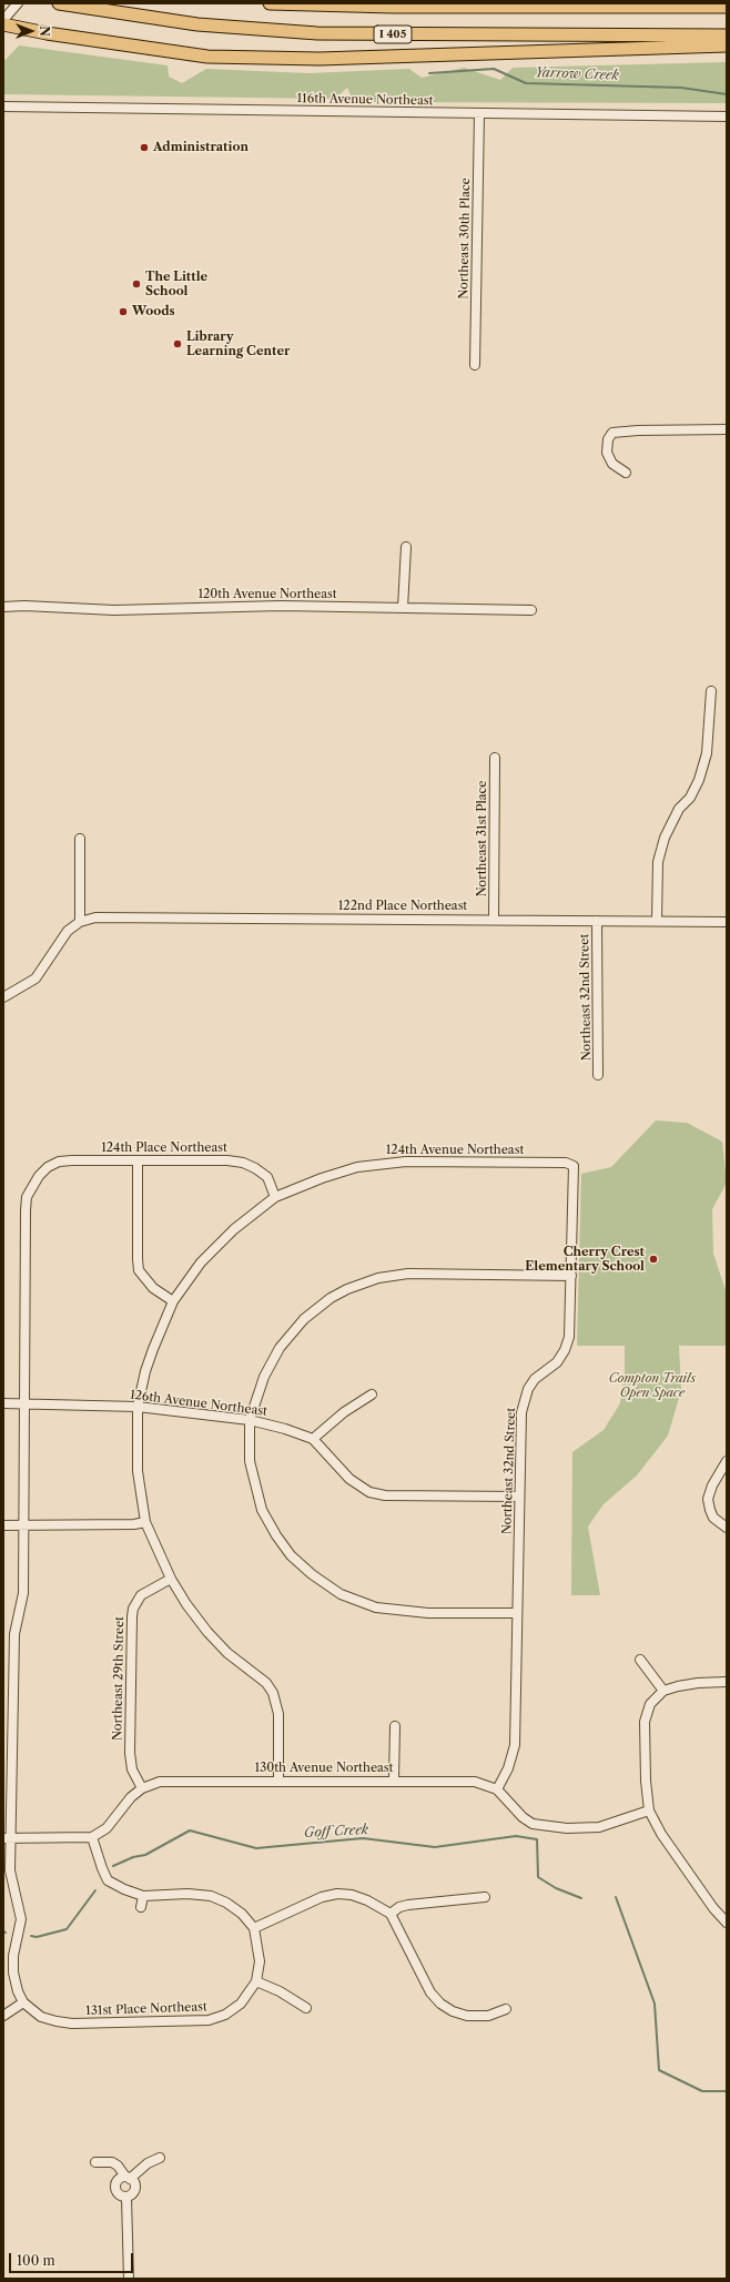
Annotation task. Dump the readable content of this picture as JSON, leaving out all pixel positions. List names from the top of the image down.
{
  "streets": {
    "highway": ["I 405"],
    "street": [
      "116th Avenue Northeast",
      "Northeast 30th Place",
      "120th Avenue Northeast",
      "Northeast 31st Place",
      "122nd Place Northeast",
      "Northeast 32nd Street",
      "124th Place Northeast",
      "124th Avenue Northeast",
      "126th Avenue Northeast",
      "Northeast 29th Street",
      "130th Avenue Northeast",
      "131st Place Northeast"
    ]
  },
  "crossings": [
    ["116th Avenue Northeast", "Northeast 30th Place"],
    ["Northeast 31st Place", "122nd Place Northeast"],
    ["122nd Place Northeast", "Northeast 32nd Street"],
    ["Northeast 32nd Street", "124th Avenue Northeast"],
    ["Northeast 32nd Street", "130th Avenue Northeast"],
    ["124th Place Northeast", "124th Avenue Northeast"],
    ["124th Place Northeast", "126th Avenue Northeast"],
    ["Northeast 29th Street", "130th Avenue Northeast"]
  ],
  "water": ["Yarrow Creek", "Goff Creek"],
  "parks": ["Compton Trails Open Space"],
  "places": [
    "Administration",
    "The Little School",
    "Woods",
    "Library Learning Center",
    "Cherry Crest Elementary School"
  ],
  "scale_bar": "100 m",
  "north": "right"
}
